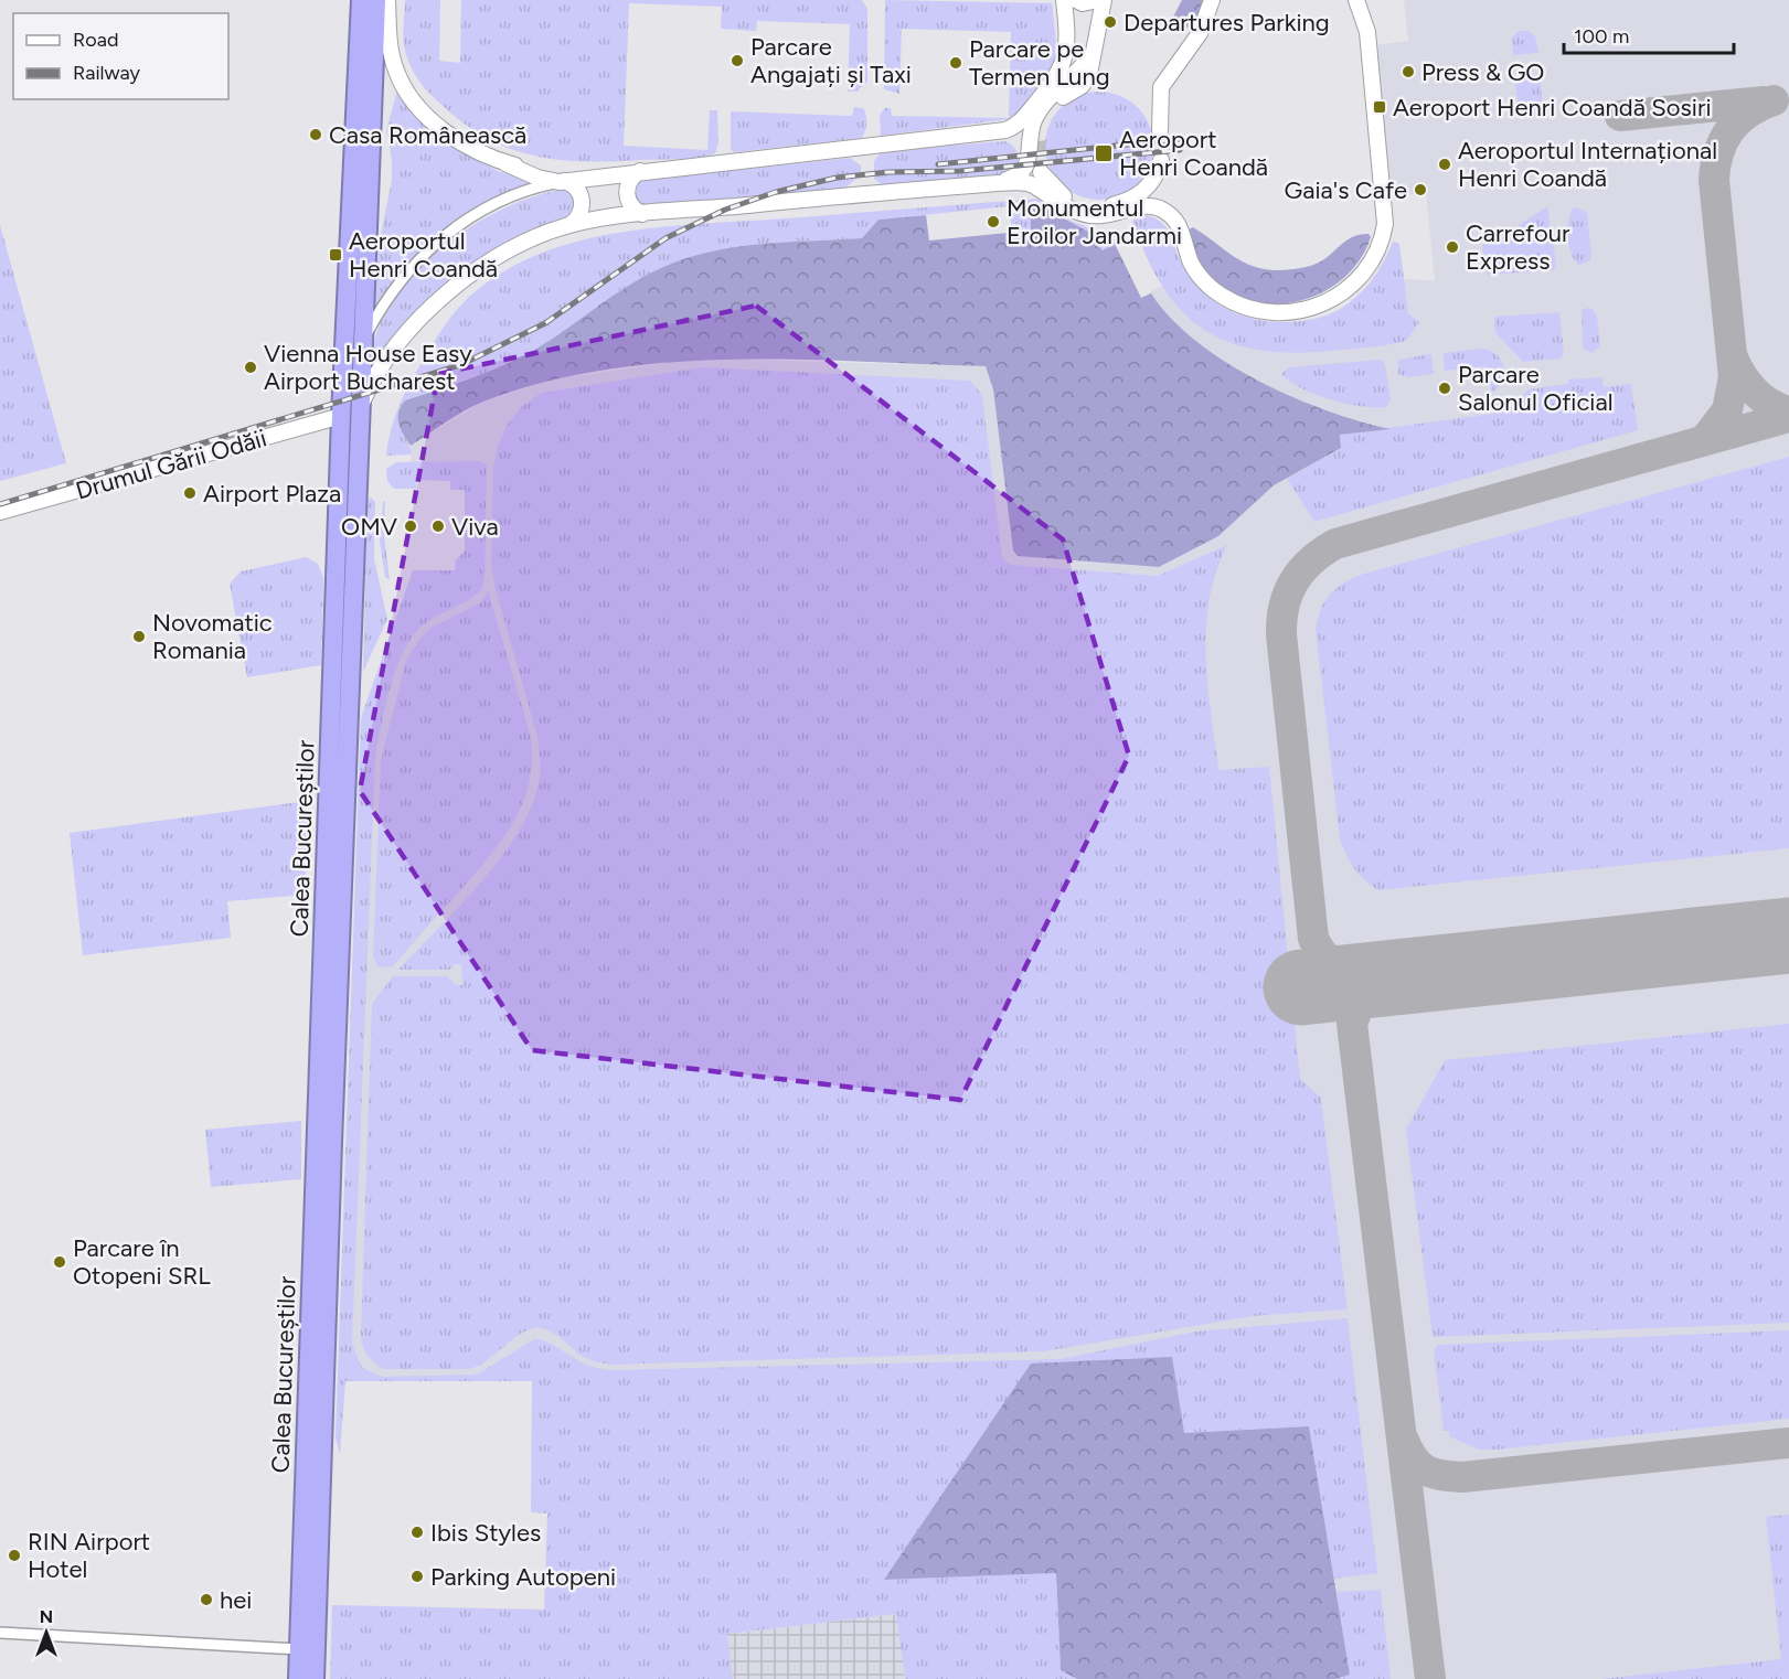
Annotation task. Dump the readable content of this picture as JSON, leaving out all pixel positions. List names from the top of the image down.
{
  "streets": {
    "highway": ["Calea Bucureștilor"],
    "street": ["Drumul Gării Odăii"]
  },
  "crossings": [
    ["Drumul Gării Odăii", "Calea Bucureștilor"]
  ],
  "places": {
    "other": [
      "Departures Parking",
      "Parcare Angajați și Taxi",
      "Parcare pe Termen Lung",
      "Press & GO",
      "Casa Românească",
      "Aeroportul Internațional Henri Coandă",
      "Gaia's Cafe",
      "Monumentul Eroilor Jandarmi",
      "Carrefour Express",
      "Vienna House Easy Airport Bucharest",
      "Parcare Salonul Oficial",
      "Airport Plaza",
      "OMV",
      "Viva",
      "Novomatic Romania",
      "Parcare în Otopeni SRL",
      "Ibis Styles",
      "RIN Airport Hotel",
      "Parking Autopeni",
      "hei"
    ],
    "transit": ["Aeroport Henri Coandă Sosiri", "Aeroport Henri Coandă", "Aeroportul Henri Coandă"]
  },
  "legend": ["Road", "Railway"],
  "scale_bar": "100 m",
  "north": "top"
}
